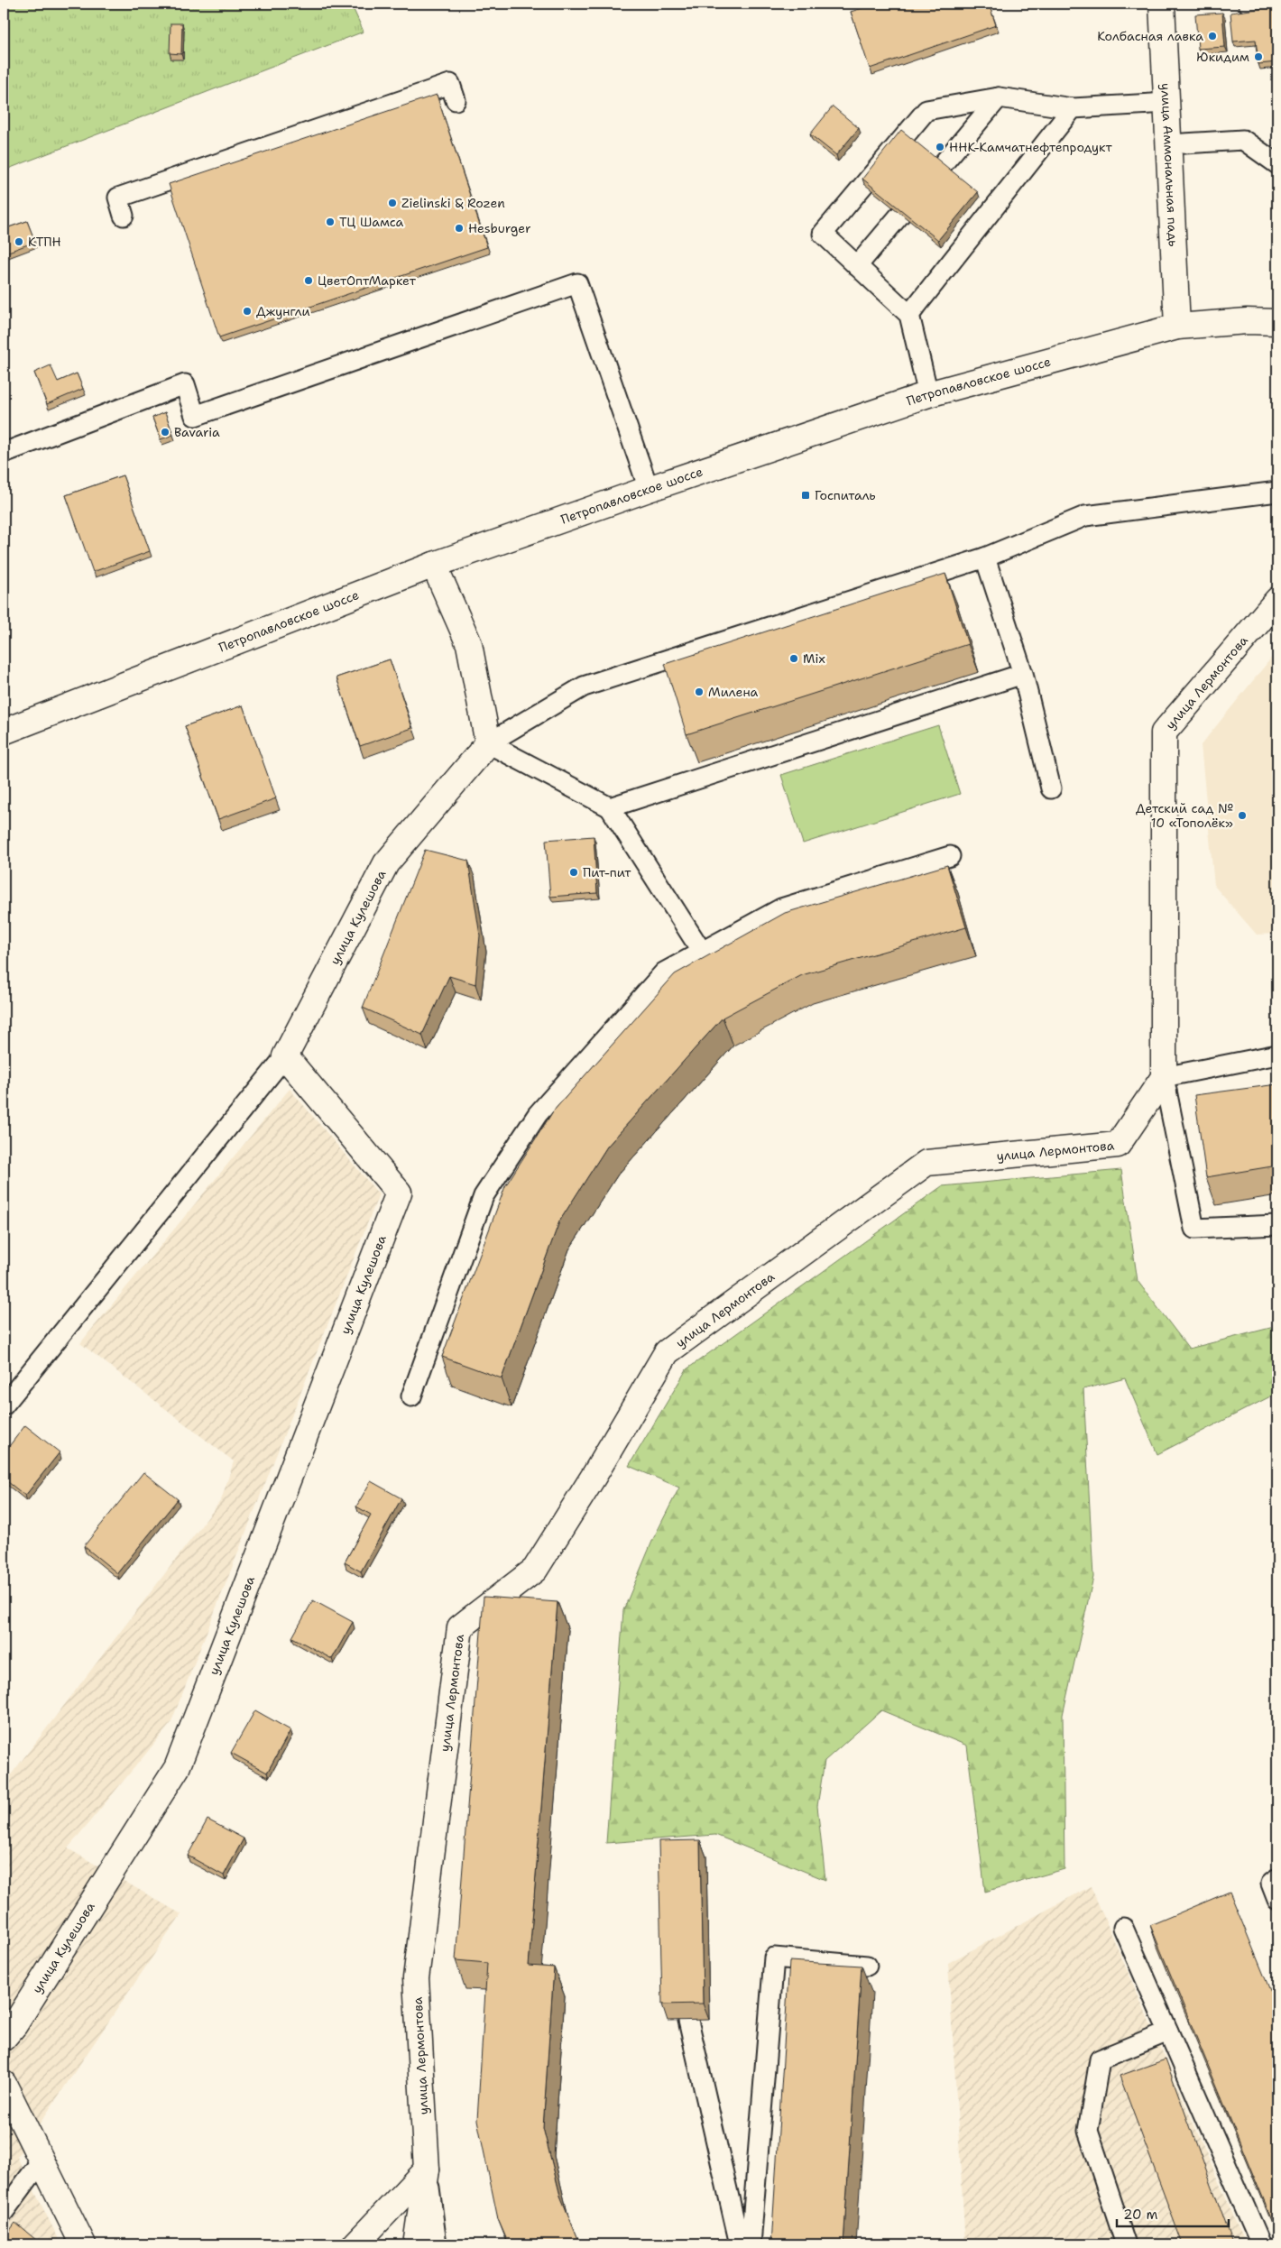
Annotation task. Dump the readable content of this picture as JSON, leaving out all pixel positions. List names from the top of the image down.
{
  "streets": {
    "street": [
      "улица Аммональная падь",
      "Петропавловское шоссе",
      "улица Лермонтова",
      "улица Кулешова"
    ]
  },
  "crossings": [
    ["улица Аммональная падь", "Петропавловское шоссе"]
  ],
  "places": {
    "other": [
      "Колбасная лавка",
      "Юкидим",
      "ННК-Камчатнефтепродукт",
      "Zielinski & Rozen",
      "ТЦ Шамса",
      "Hesburger",
      "КТПН",
      "ЦветОптМаркет",
      "Джунгли",
      "Bavaria",
      "Mix",
      "Милена",
      "Детский сад № 10 «Тополёк»",
      "Пит-пит"
    ],
    "transit": ["Госпиталь"]
  },
  "scale_bar": "20 m"
}
